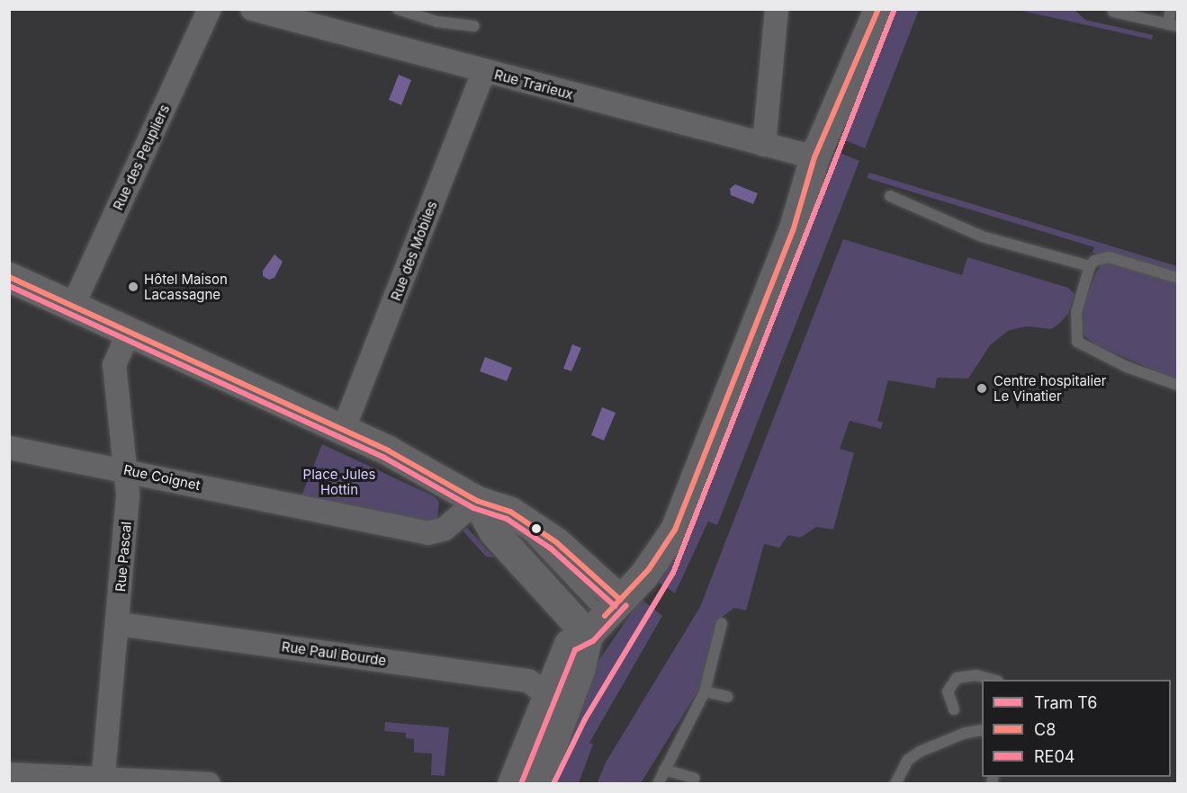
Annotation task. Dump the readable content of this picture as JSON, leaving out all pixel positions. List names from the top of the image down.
{
  "streets": {
    "street": [
      "Rue Trarieux",
      "Rue des Peupliers",
      "Rue des Mobiles",
      "Rue Coignet",
      "Rue Pascal",
      "Rue Paul Bourde"
    ]
  },
  "crossings": [
    ["Rue Trarieux", "Rue des Mobiles"],
    ["Rue Coignet", "Rue Pascal"],
    ["Rue Pascal", "Rue Paul Bourde"]
  ],
  "parks": ["Place Jules Hottin"],
  "places": ["Hôtel Maison Lacassagne", "Centre hospitalier Le Vinatier"],
  "lines": ["tram line T6", "transit line C8", "transit line RE04"],
  "legend": ["Tram T6", "C8", "RE04"]
}
